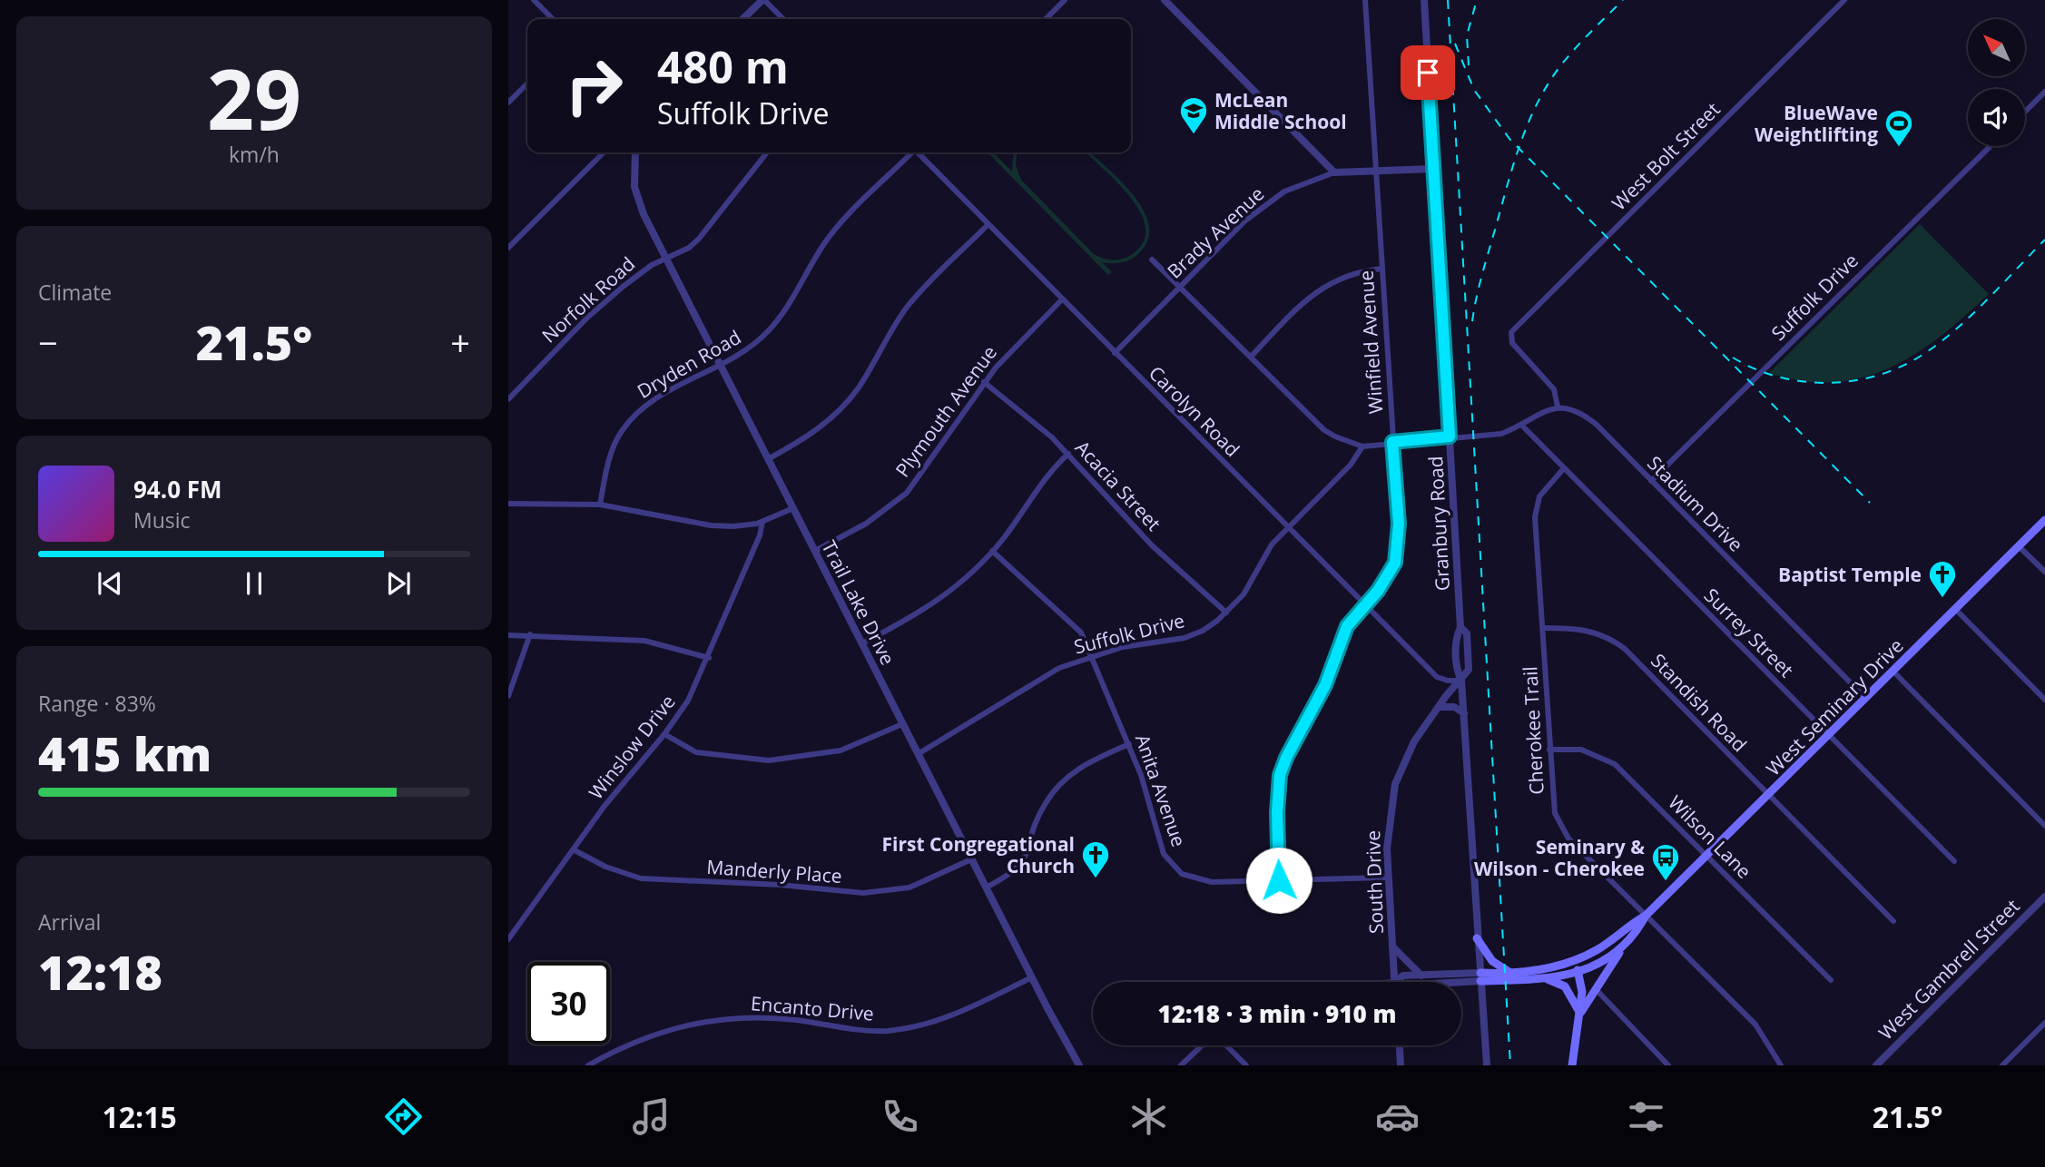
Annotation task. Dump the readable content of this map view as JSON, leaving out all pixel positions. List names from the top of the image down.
{
  "streets": {
    "main road": ["West Seminary Drive"],
    "street": [
      "West Bolt Street",
      "Brady Avenue",
      "Suffolk Drive",
      "Norfolk Road",
      "Winfield Avenue",
      "Dryden Road",
      "Plymouth Avenue",
      "Carolyn Road",
      "Acacia Street",
      "Stadium Drive",
      "Granbury Road",
      "Trail Lake Drive",
      "Surrey Street",
      "Standish Road",
      "Cherokee Trail",
      "Winslow Drive",
      "Anita Avenue",
      "Wilson Lane",
      "Manderly Place",
      "South Drive",
      "West Gambrell Street",
      "Encanto Drive"
    ]
  },
  "crossings": [
    ["West Bolt Street", "Stadium Drive"],
    ["Brady Avenue", "Winfield Avenue"],
    ["Brady Avenue", "Carolyn Road"],
    ["Brady Avenue", "Granbury Road"],
    ["Suffolk Drive", "Carolyn Road"],
    ["Suffolk Drive", "Acacia Street"],
    ["Suffolk Drive", "Stadium Drive"],
    ["Suffolk Drive", "Trail Lake Drive"],
    ["Suffolk Drive", "Anita Avenue"],
    ["Norfolk Road", "Trail Lake Drive"],
    ["Winfield Avenue", "Carolyn Road"],
    ["Winfield Avenue", "Anita Avenue"],
    ["Dryden Road", "Trail Lake Drive"],
    ["Plymouth Avenue", "Carolyn Road"],
    ["Plymouth Avenue", "Acacia Street"],
    ["Plymouth Avenue", "Trail Lake Drive"],
    ["Carolyn Road", "Granbury Road"],
    ["Carolyn Road", "South Drive"],
    ["Stadium Drive", "West Seminary Drive"],
    ["Granbury Road", "West Seminary Drive"],
    ["Granbury Road", "South Drive"],
    ["Trail Lake Drive", "Manderly Place"],
    ["Trail Lake Drive", "Encanto Drive"],
    ["Surrey Street", "West Seminary Drive"],
    ["Surrey Street", "Cherokee Trail"],
    ["Standish Road", "West Seminary Drive"],
    ["Standish Road", "Cherokee Trail"],
    ["West Seminary Drive", "Cherokee Trail"],
    ["West Seminary Drive", "Wilson Lane"],
    ["West Seminary Drive", "South Drive"],
    ["Cherokee Trail", "Wilson Lane"],
    ["Winslow Drive", "Manderly Place"],
    ["Anita Avenue", "South Drive"]
  ],
  "places": {
    "school or university": ["McLean Middle School"],
    "sports": ["BlueWave Weightlifting"],
    "church": ["Baptist Temple", "First Congregational Church"],
    "bus stop": ["Seminary & Wilson - Cherokee"]
  },
  "north": "top left",
  "page": {
    "tile": [
      ["29", "km/h"],
      "Climate",
      ["Range · 83%", "415 km"],
      ["Arrival", "12:18"]
    ],
    "turn": ["480 m", "Suffolk Drive"],
    "heat": ["−", "21.5°", "+"],
    "song": ["94.0 FM", "Music"],
    "limit": "30",
    "trip": "12:18 · 3 min · 910 m",
    "tabs": ["12:15", "21.5°"]
  }
}
